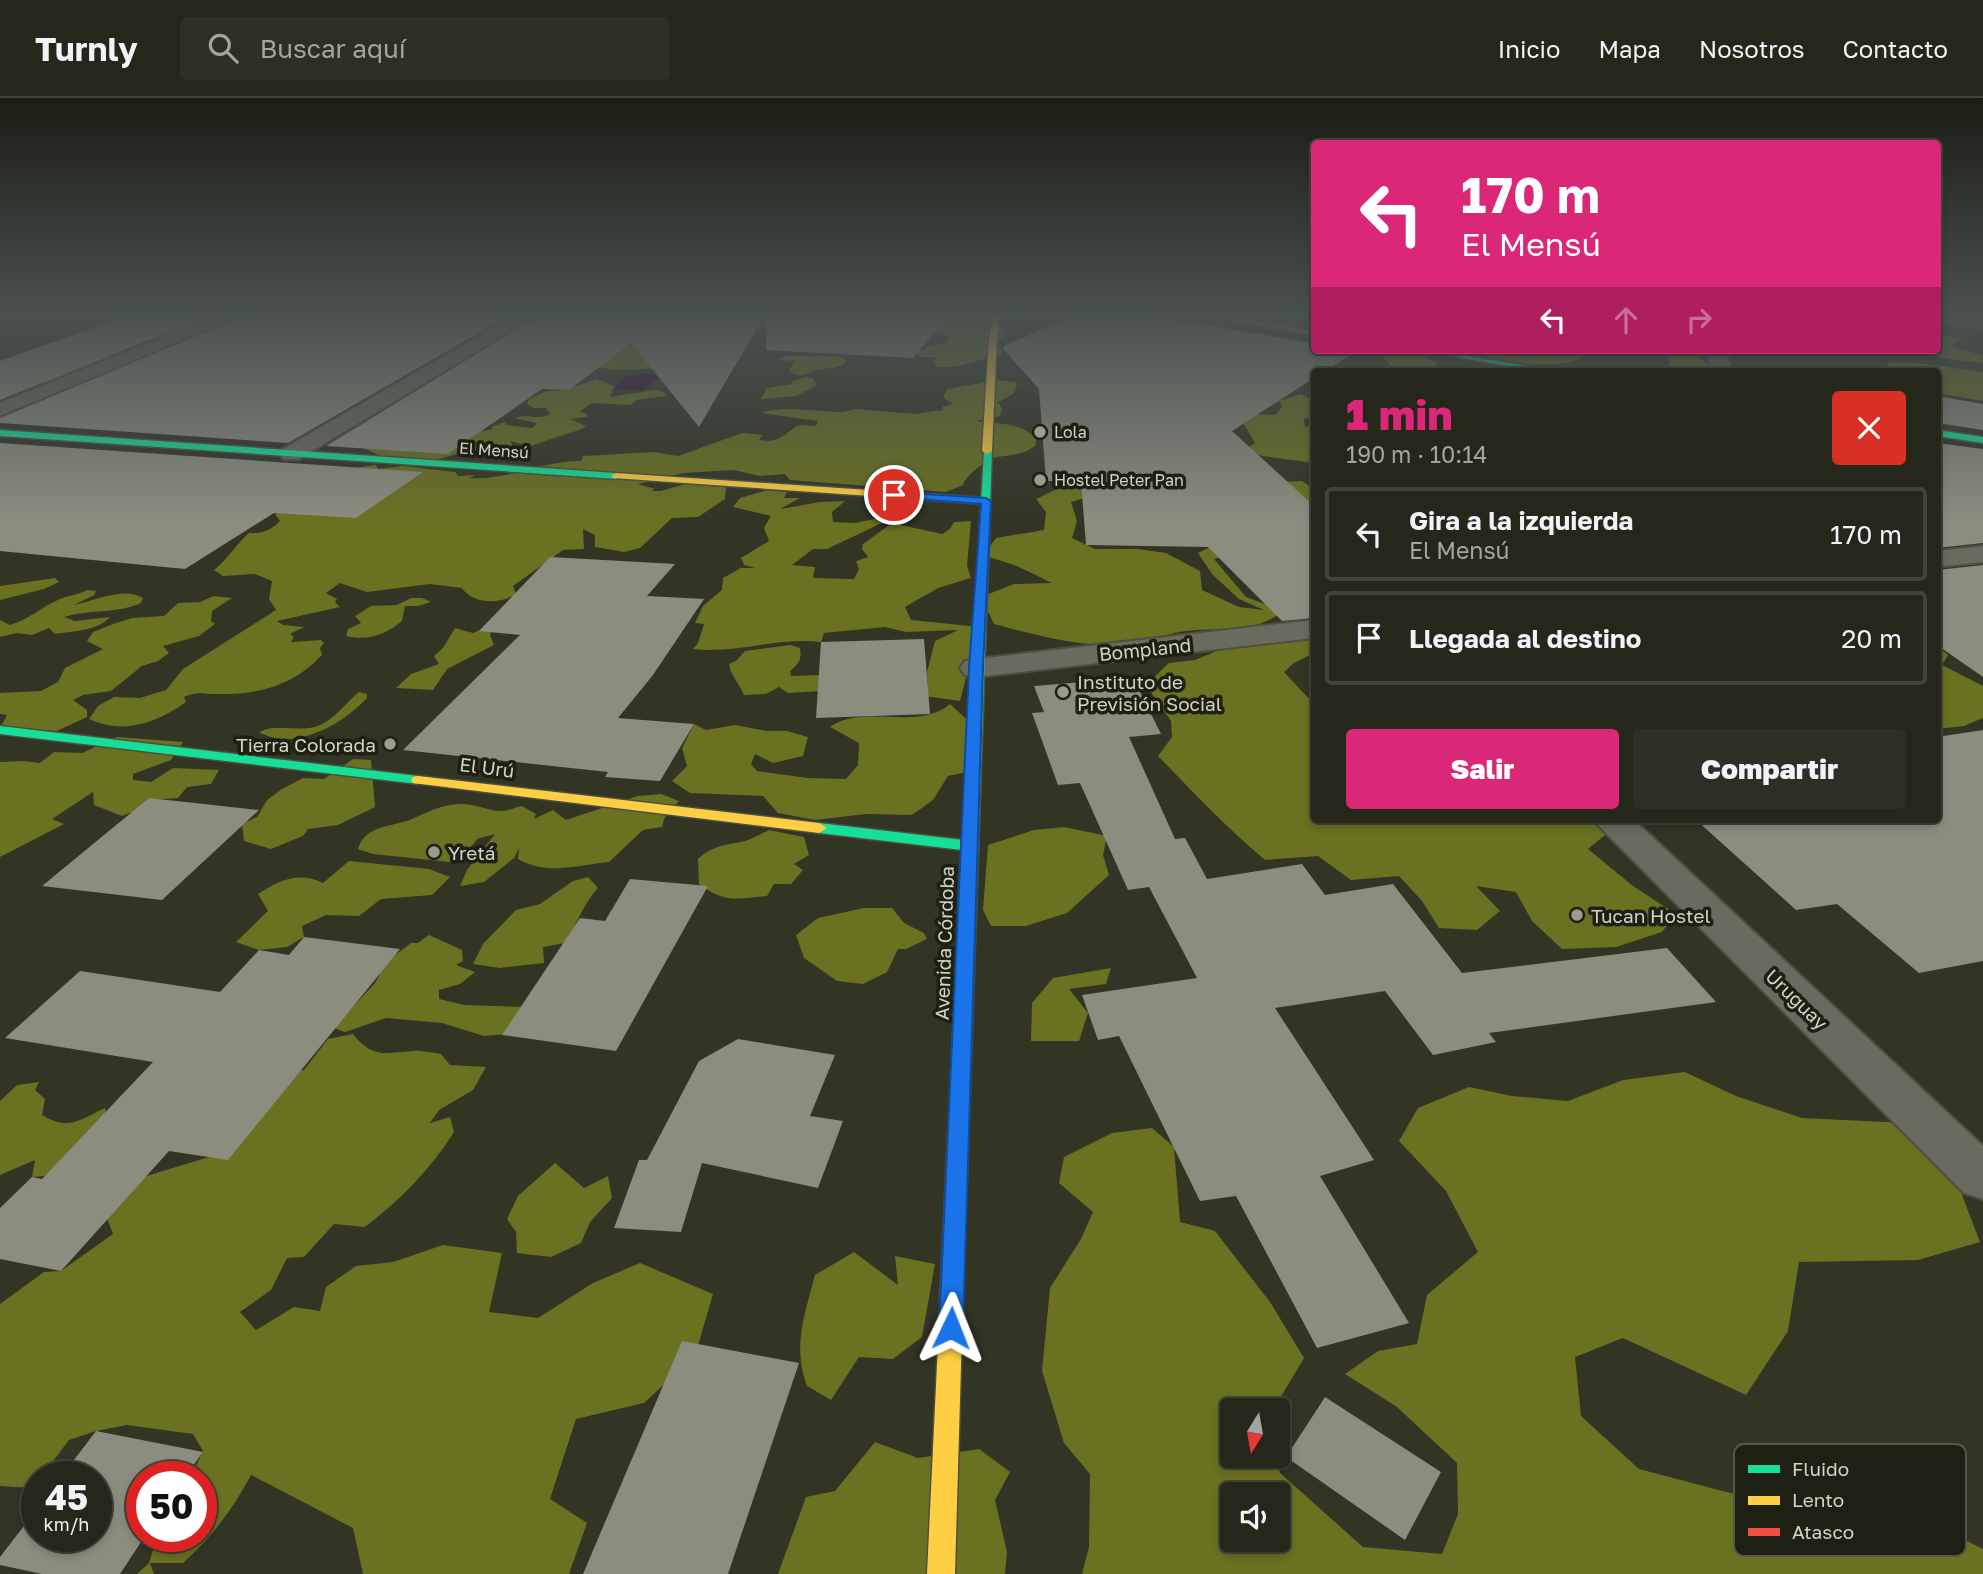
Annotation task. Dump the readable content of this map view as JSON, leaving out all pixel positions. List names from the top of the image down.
{
  "streets": {
    "main road": ["El Mensú", "El Urú", "Avenida Córdoba"],
    "street": ["Bompland", "Uruguay"]
  },
  "crossings": [
    ["El Mensú", "Avenida Córdoba"],
    ["Bompland", "Avenida Córdoba"],
    ["El Urú", "Avenida Córdoba"]
  ],
  "places": [
    "Lola",
    "Hostel Peter Pan",
    "Instituto de Previsión Social",
    "Tierra Colorada",
    "Yretá",
    "Tucan Hostel"
  ],
  "legend": ["Fluido", "Lento", "Atasco"],
  "north": "bottom",
  "page": {
    "header": "Turnly",
    "search": "Buscar aquí",
    "nav": [
      "Inicio",
      "Mapa",
      "Nosotros",
      "Contacto"
    ],
    "turn": ["170 m", "El Mensú"],
    "heading": ["1 min", "190 m · 10:14"],
    "list": [
      {
        "name": "Gira a la izquierda",
        "note": "El Mensú",
        "value": "170 m"
      },
      {
        "name": "Llegada al destino",
        "value": "20 m"
      }
    ],
    "buttons": ["Salir", "Compartir"],
    "speed": "45 km/h",
    "limit": "50"
  }
}
